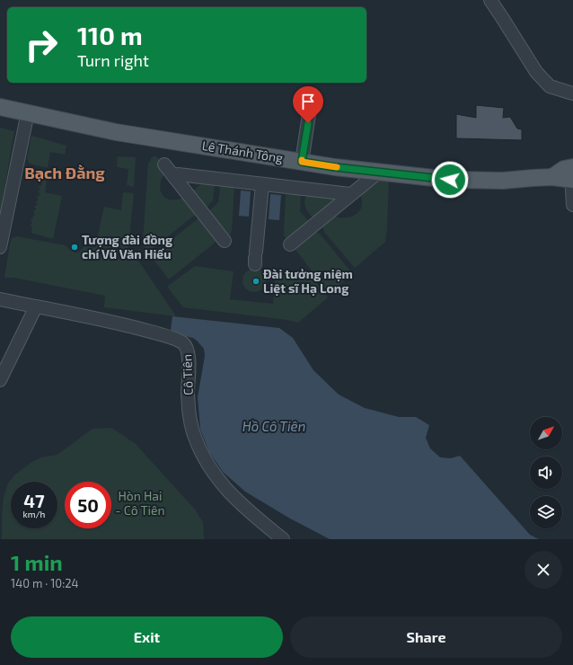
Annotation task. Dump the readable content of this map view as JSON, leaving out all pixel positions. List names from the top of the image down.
{
  "streets": {
    "main road": ["Lê Thánh Tông"],
    "street": ["Cô Tiên"]
  },
  "districts": ["Bạch Đằng"],
  "water": ["Hồ Cô Tiên"],
  "parks": ["Hòn Hai - Cô Tiên"],
  "places": ["Tượng đài đồng chí Vũ Văn Hiếu", "Đài tưởng niệm Liệt sĩ Hạ Long"],
  "north": "top right",
  "page": {
    "turn": ["110 m", "Turn right"],
    "speed": "47 km/h",
    "limit": "50",
    "heading": ["1 min", "140 m · 10:24"],
    "buttons": ["Exit", "Share"]
  }
}
